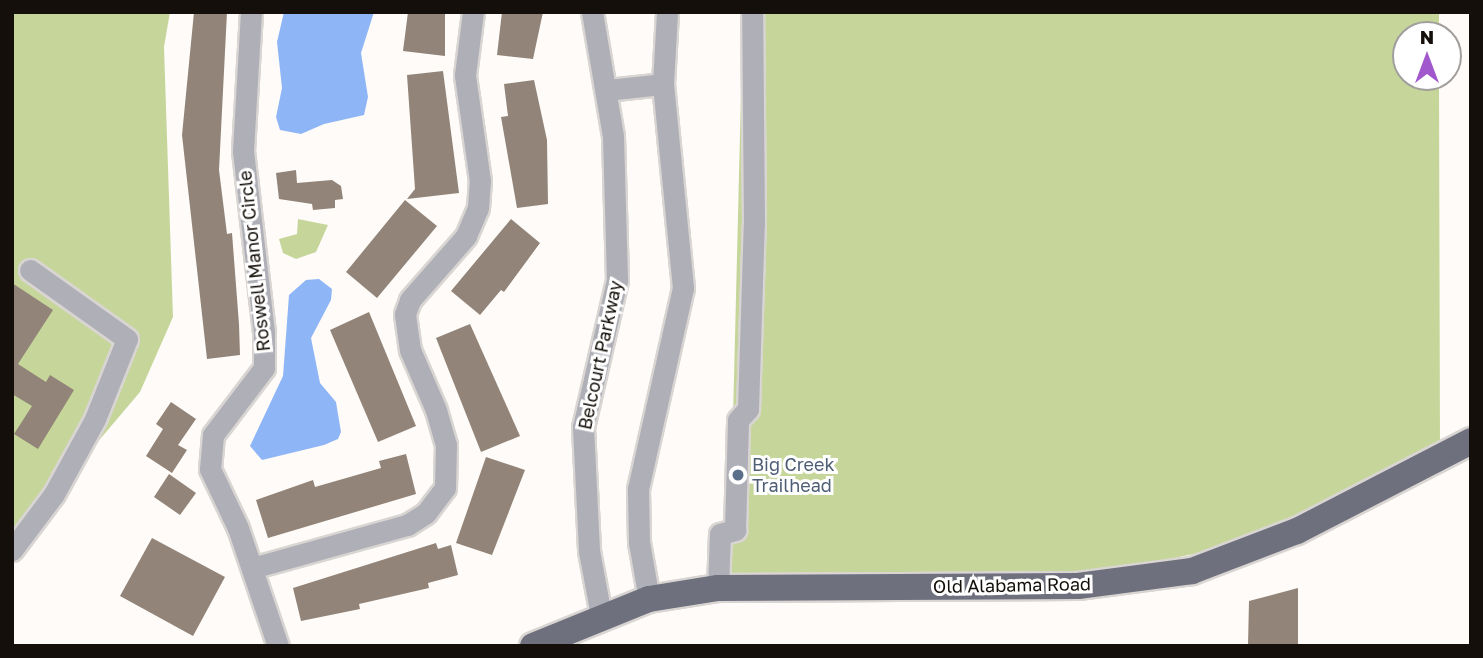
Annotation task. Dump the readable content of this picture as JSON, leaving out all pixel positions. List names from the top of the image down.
{
  "streets": {
    "main road": ["Old Alabama Road"],
    "street": ["Roswell Manor Circle", "Belcourt Parkway"]
  },
  "crossings": [
    ["Belcourt Parkway", "Old Alabama Road"]
  ],
  "places": ["Big Creek Trailhead"],
  "north": "top"
}
